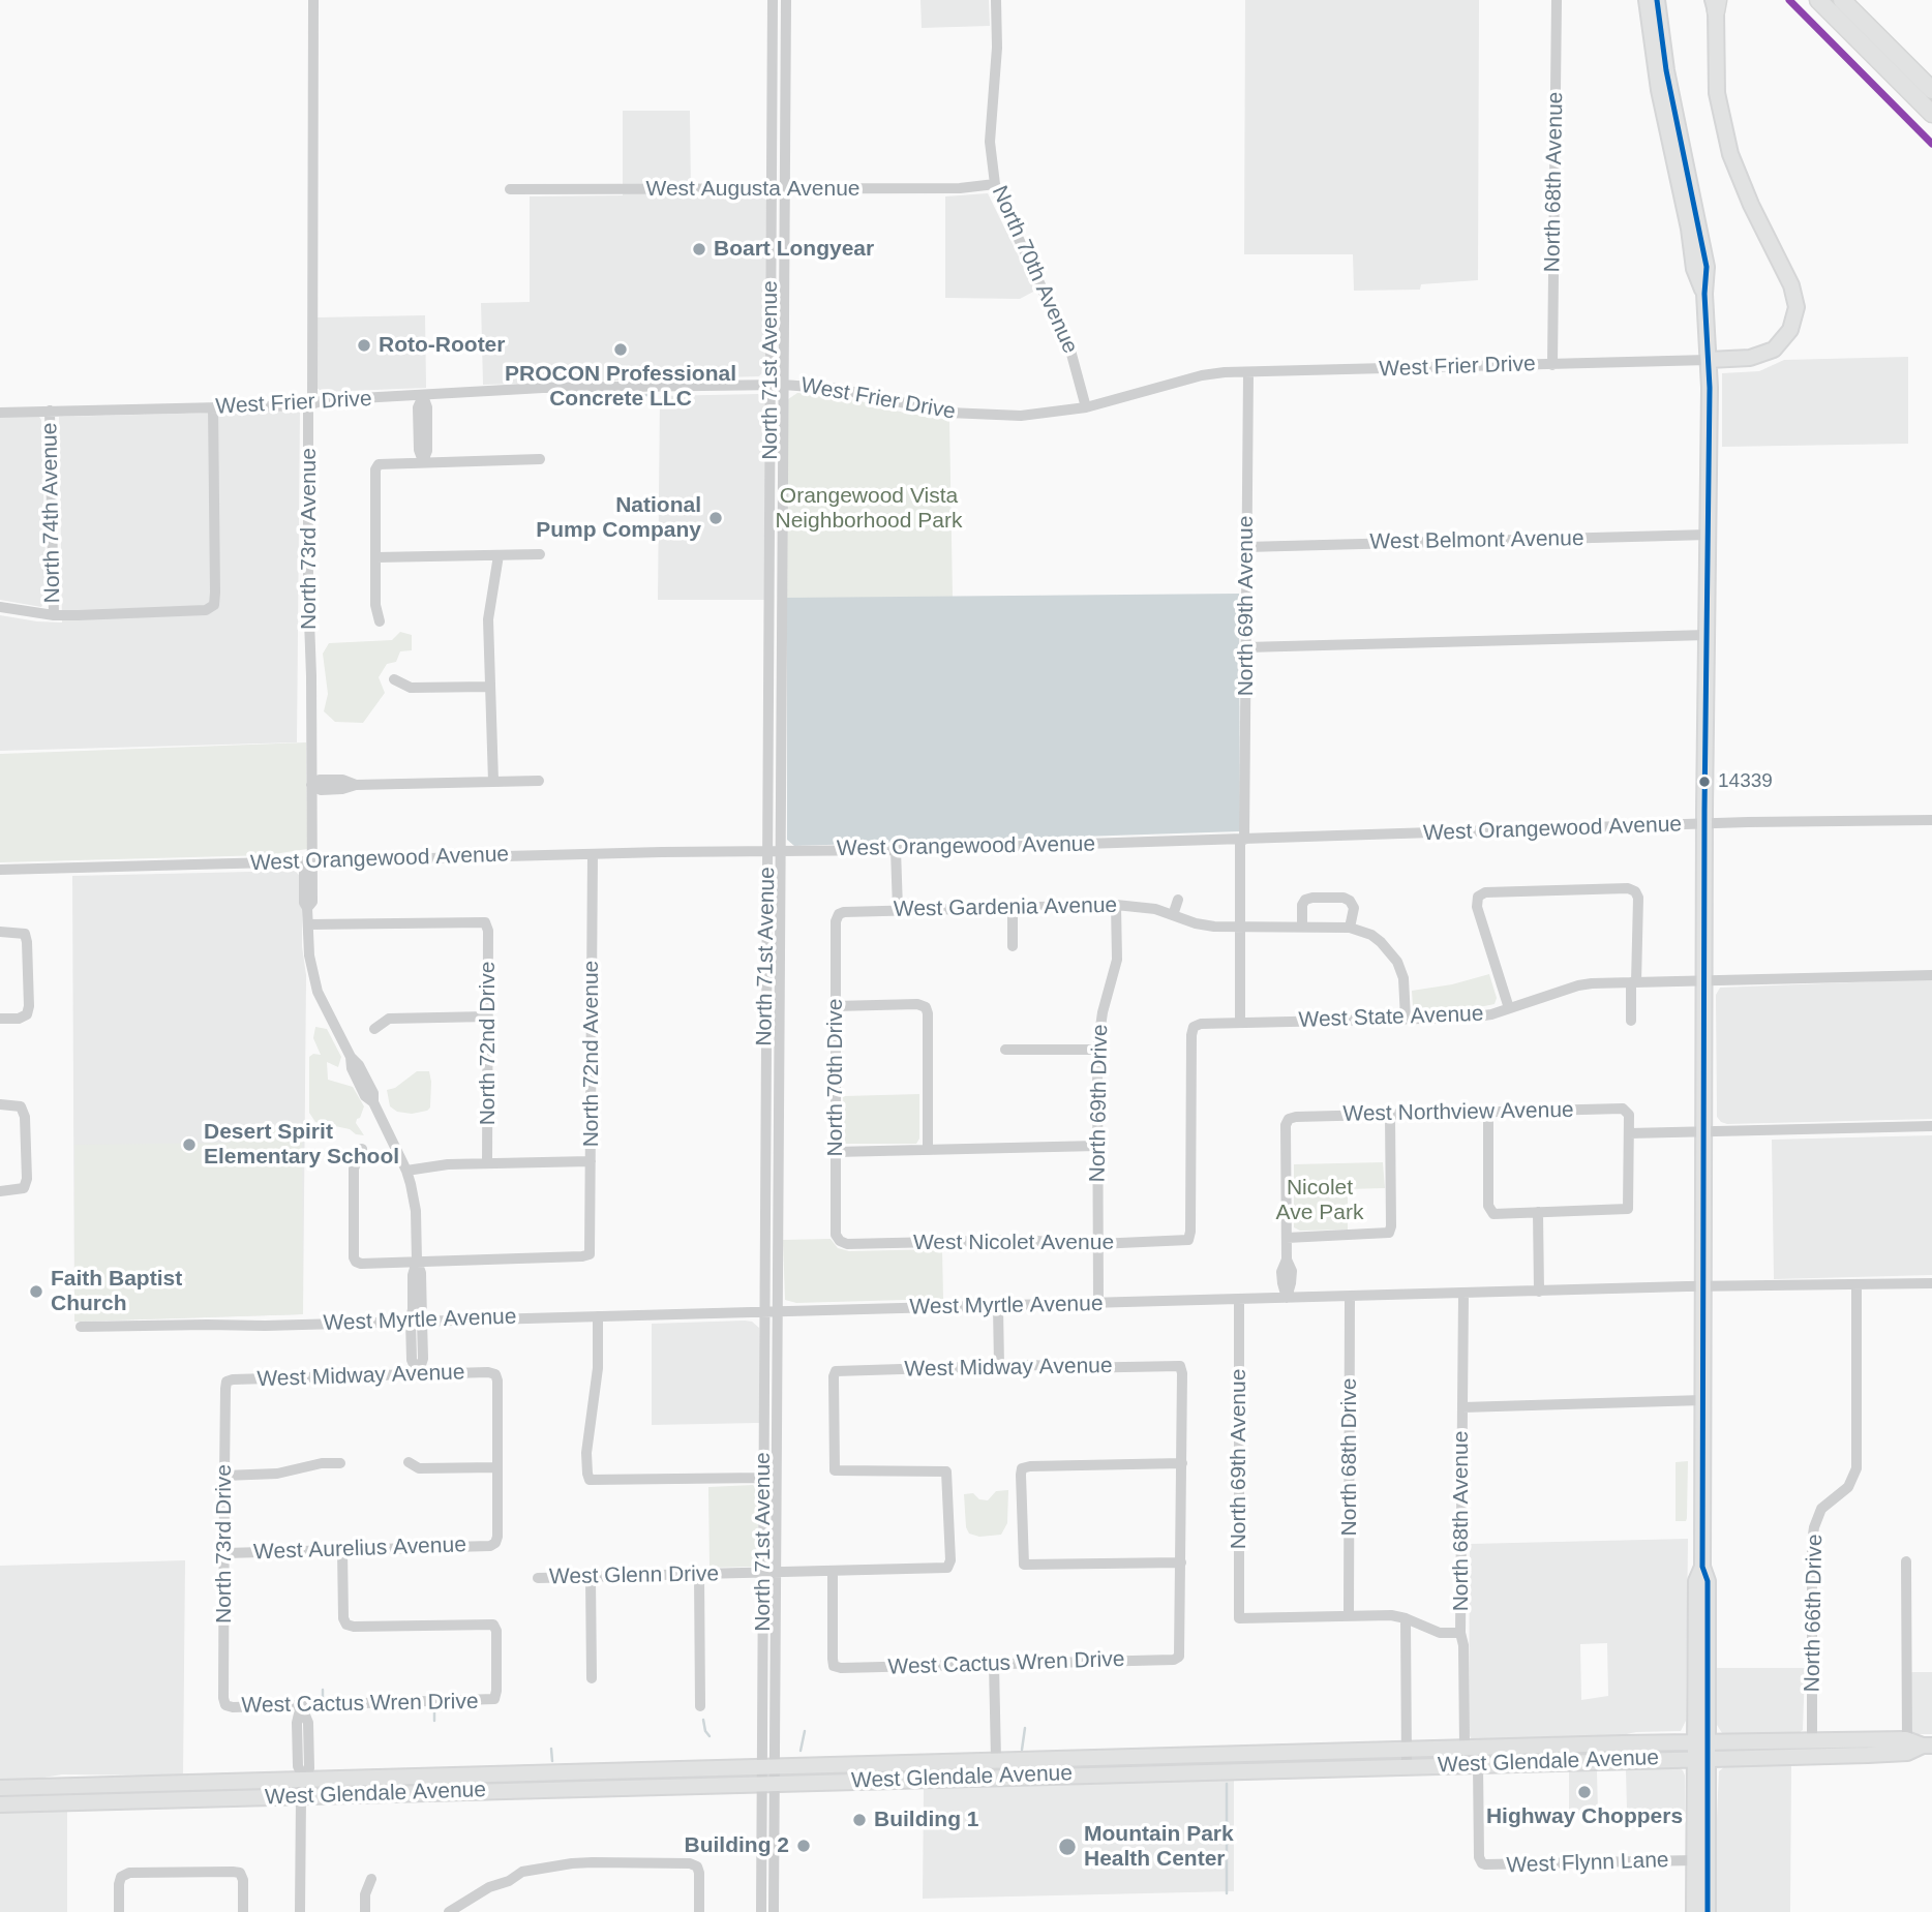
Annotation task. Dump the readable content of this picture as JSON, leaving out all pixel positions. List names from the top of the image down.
{
  "streets": {
    "main road": ["West Glendale Avenue"],
    "street": [
      "North 68th Avenue",
      "West Augusta Avenue",
      "North 70th Avenue",
      "West Frier Drive",
      "North 71st Avenue",
      "North 74th Avenue",
      "North 73rd Avenue",
      "West Belmont Avenue",
      "North 69th Avenue",
      "West Orangewood Avenue",
      "West Gardenia Avenue",
      "West State Avenue",
      "North 72nd Drive",
      "North 72nd Avenue",
      "North 70th Drive",
      "North 69th Drive",
      "West Northview Avenue",
      "West Nicolet Avenue",
      "West Myrtle Avenue",
      "West Midway Avenue",
      "North 68th Drive",
      "North 73rd Drive",
      "West Aurelius Avenue",
      "West Glenn Drive",
      "North 66th Drive",
      "West Cactus Wren Drive",
      "West Flynn Lane"
    ]
  },
  "crossings": [
    ["North 68th Avenue", "West Frier Drive"],
    ["North 68th Avenue", "West Myrtle Avenue"],
    ["North 68th Avenue", "West Glendale Avenue"],
    ["West Augusta Avenue", "North 70th Avenue"],
    ["West Augusta Avenue", "North 71st Avenue"],
    ["North 70th Avenue", "West Frier Drive"],
    ["West Frier Drive", "North 71st Avenue"],
    ["West Frier Drive", "North 74th Avenue"],
    ["West Frier Drive", "North 73rd Avenue"],
    ["West Frier Drive", "North 69th Avenue"],
    ["North 71st Avenue", "West Orangewood Avenue"],
    ["North 71st Avenue", "West Myrtle Avenue"],
    ["North 71st Avenue", "West Glenn Drive"],
    ["North 71st Avenue", "West Glendale Avenue"],
    ["North 73rd Avenue", "West Orangewood Avenue"],
    ["North 73rd Avenue", "North 72nd Drive"],
    ["North 73rd Avenue", "North 72nd Avenue"],
    ["North 73rd Avenue", "West Myrtle Avenue"],
    ["North 73rd Avenue", "West Midway Avenue"],
    ["West Belmont Avenue", "North 69th Avenue"],
    ["North 69th Avenue", "West Orangewood Avenue"],
    ["North 69th Avenue", "West Gardenia Avenue"],
    ["North 69th Avenue", "West State Avenue"],
    ["North 69th Avenue", "West Myrtle Avenue"],
    ["North 69th Avenue", "North 68th Drive"],
    ["West Orangewood Avenue", "North 72nd Avenue"],
    ["West Gardenia Avenue", "North 70th Drive"],
    ["West Gardenia Avenue", "North 69th Drive"],
    ["West State Avenue", "West Nicolet Avenue"],
    ["North 70th Drive", "West Nicolet Avenue"],
    ["North 69th Drive", "West Nicolet Avenue"],
    ["North 69th Drive", "West Myrtle Avenue"],
    ["West Myrtle Avenue", "North 68th Drive"],
    ["West Myrtle Avenue", "North 66th Drive"],
    ["West Midway Avenue", "North 73rd Drive"],
    ["West Midway Avenue", "West Aurelius Avenue"],
    ["West Midway Avenue", "West Glenn Drive"],
    ["North 73rd Drive", "West Aurelius Avenue"],
    ["North 73rd Drive", "West Cactus Wren Drive"],
    ["West Aurelius Avenue", "West Cactus Wren Drive"],
    ["West Glenn Drive", "West Cactus Wren Drive"],
    ["North 66th Drive", "West Glendale Avenue"],
    ["West Glendale Avenue", "West Flynn Lane"]
  ],
  "parks": ["Orangewood Vista Neighborhood Park", "Nicolet Ave Park"],
  "places": [
    "Boart Longyear",
    "Roto-Rooter",
    "PROCON Professional Concrete LLC",
    "National Pump Company",
    "14339",
    "Desert Spirit Elementary School",
    "Faith Baptist Church",
    "Highway Choppers",
    "Building 1",
    "Building 2",
    "Mountain Park Health Center"
  ]
}
